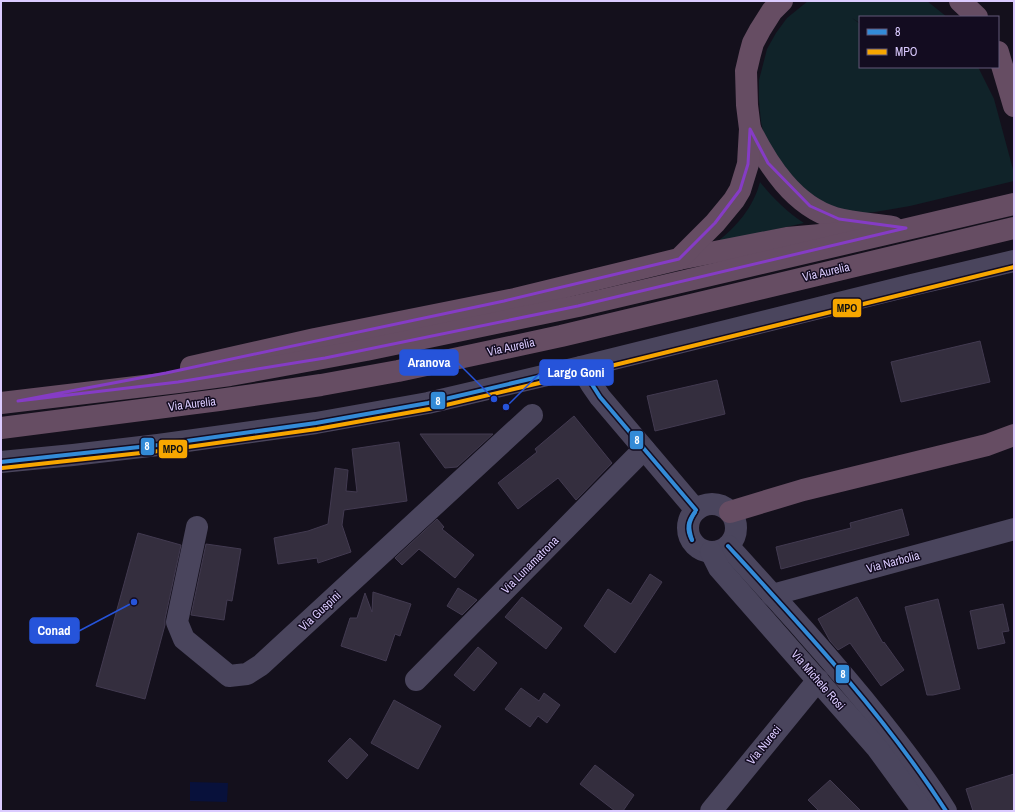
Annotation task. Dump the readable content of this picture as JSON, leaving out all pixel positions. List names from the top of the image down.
{
  "streets": {
    "highway": ["Via Aurelia"],
    "street": [
      "Via Narbolia",
      "Via Lunamatrona",
      "Via Guspini",
      "Via Michele Rosi",
      "Via Nureci"
    ]
  },
  "crossings": [
    ["Via Narbolia", "Via Michele Rosi"],
    ["Via Michele Rosi", "Via Nureci"]
  ],
  "places": ["Aranova", "Largo Goni", "Conad"],
  "lines": ["transit line MPO", "transit line 8"],
  "legend": ["8", "MPO"]
}
